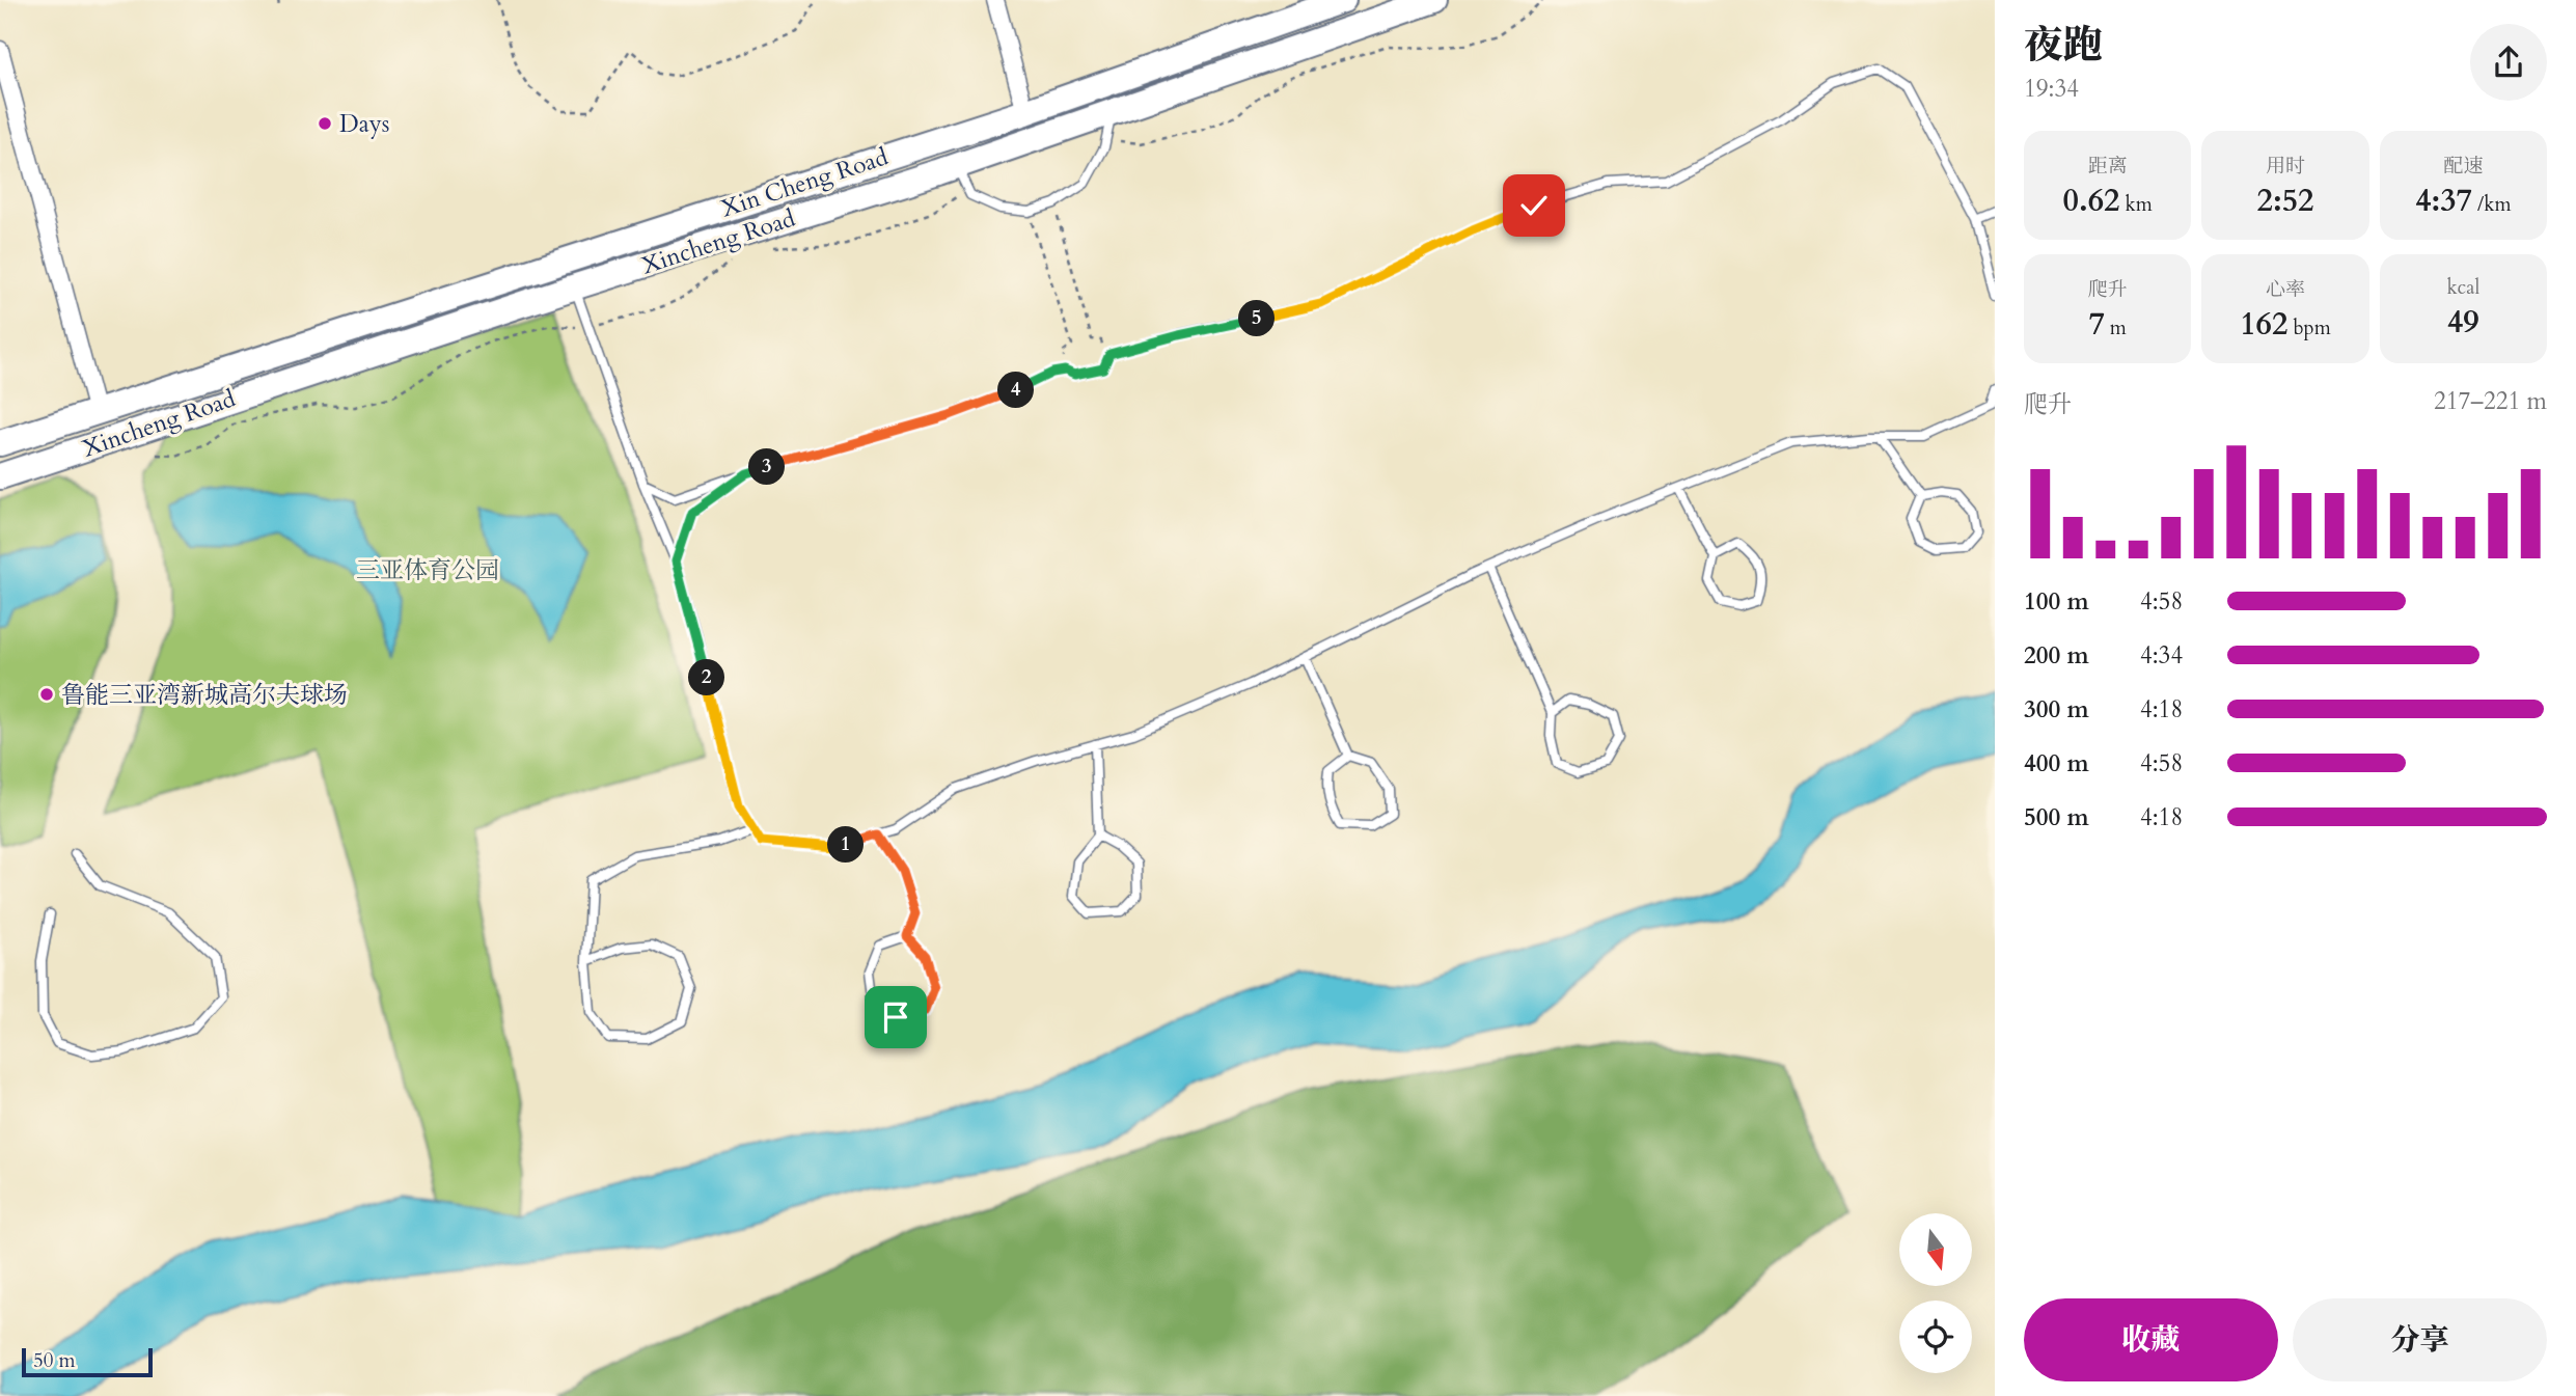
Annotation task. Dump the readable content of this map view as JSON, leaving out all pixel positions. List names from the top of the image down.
{
  "streets": {
    "main road": ["Xin Cheng Road", "Xincheng Road"]
  },
  "crossings": [
    ["Xin Cheng Road", "Xincheng Road"]
  ],
  "parks": ["三亚体育公园"],
  "places": ["Days", "鲁能三亚湾新城高尔夫球场"],
  "scale_bar": "50 m",
  "north": "bottom",
  "page": {
    "heading": ["夜跑", "19:34"],
    "stats": [
      ["距离", "0.62 km"],
      ["用时", "2:52"],
      ["配速", "4:37 /km"],
      ["爬升", "7 m"],
      ["心率", "162 bpm"],
      ["kcal", "49"]
    ],
    "pins": [
      "5",
      "4",
      "3",
      "2",
      "1"
    ],
    "chart": ["爬升", "217–221 m"],
    "list": [
      {
        "name": "100 m",
        "note": "4:58"
      },
      {
        "name": "200 m",
        "note": "4:34"
      },
      {
        "name": "300 m",
        "note": "4:18"
      },
      {
        "name": "400 m",
        "note": "4:58"
      },
      {
        "name": "500 m",
        "note": "4:18"
      }
    ],
    "buttons": ["收藏", "分享"],
    "scale": "50 m"
  }
}
